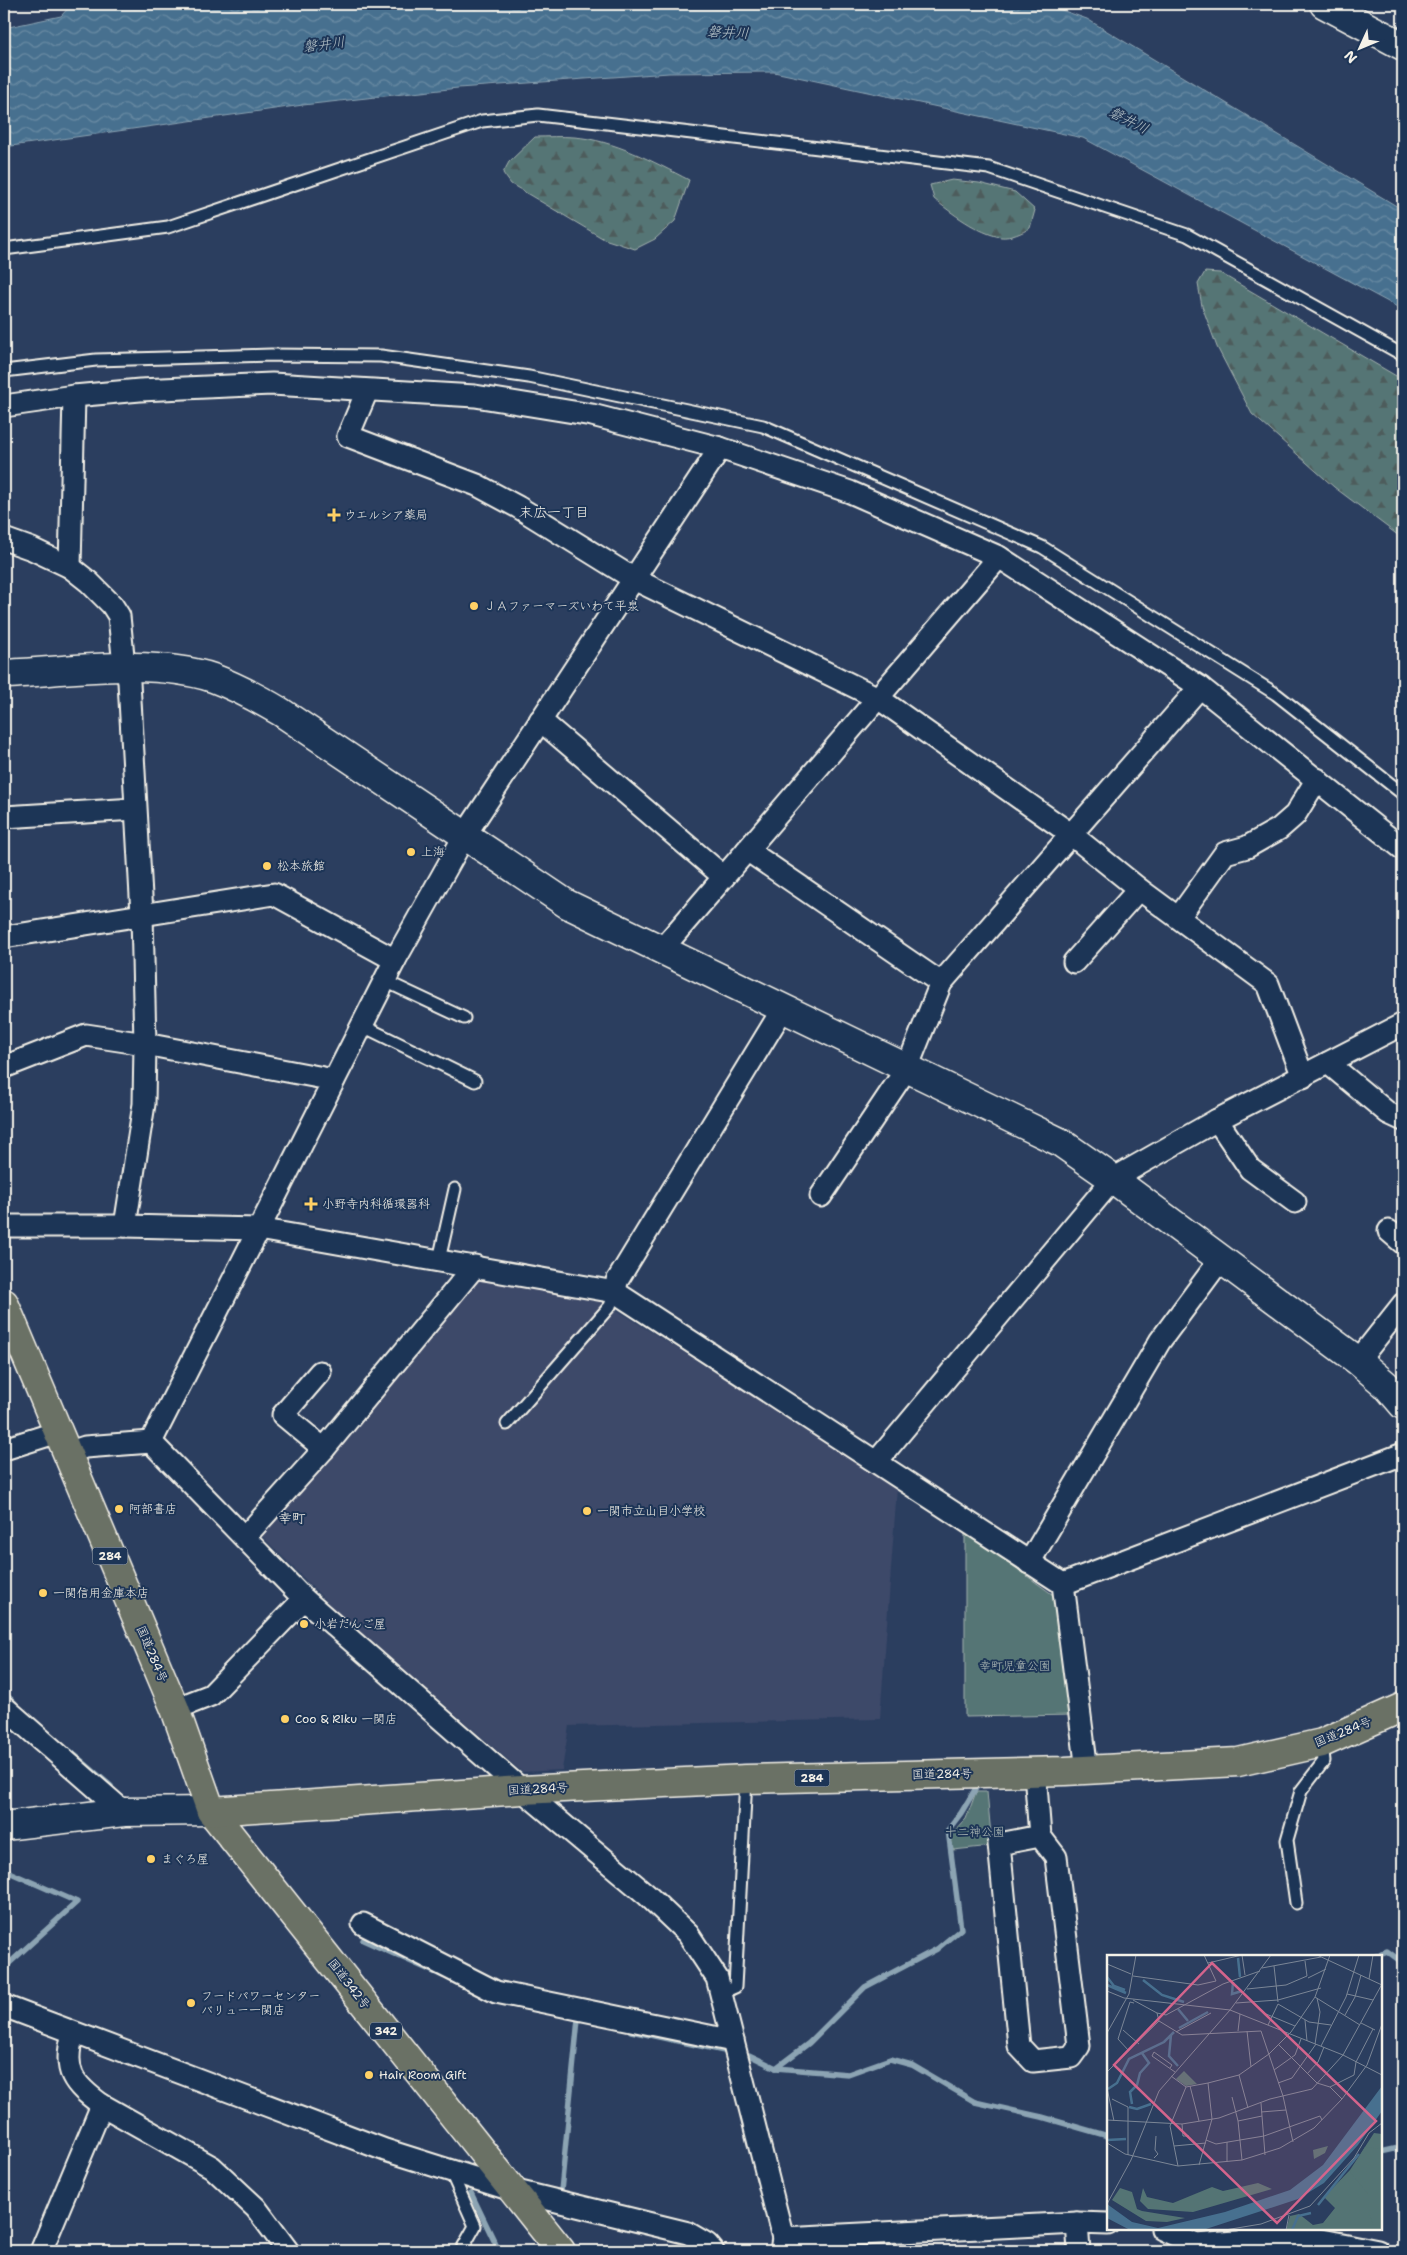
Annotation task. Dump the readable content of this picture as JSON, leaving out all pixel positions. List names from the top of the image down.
{
  "streets": {
    "highway": [
      "284",
      "国道284号",
      "国道342号",
      "342"
    ]
  },
  "crossings": [
    ["国道284号", "国道342号"]
  ],
  "districts": ["末広一丁目", "幸町"],
  "water": ["磐井川"],
  "parks": ["幸町児童公園", "十二神公園"],
  "places": {
    "health": ["ウエルシア薬局", "小野寺内科循環器科"],
    "other": [
      "ＪＡファーマーズいわて平泉",
      "上海",
      "松本旅館",
      "阿部書店",
      "一関市立山目小学校",
      "一関信用金庫本店",
      "小岩だんご屋",
      "Coo & Riku 一関店",
      "まぐろ屋",
      "フードパワーセンター バリュー一関店",
      "Hair Room Gift"
    ]
  },
  "north": "bottom left"
}
